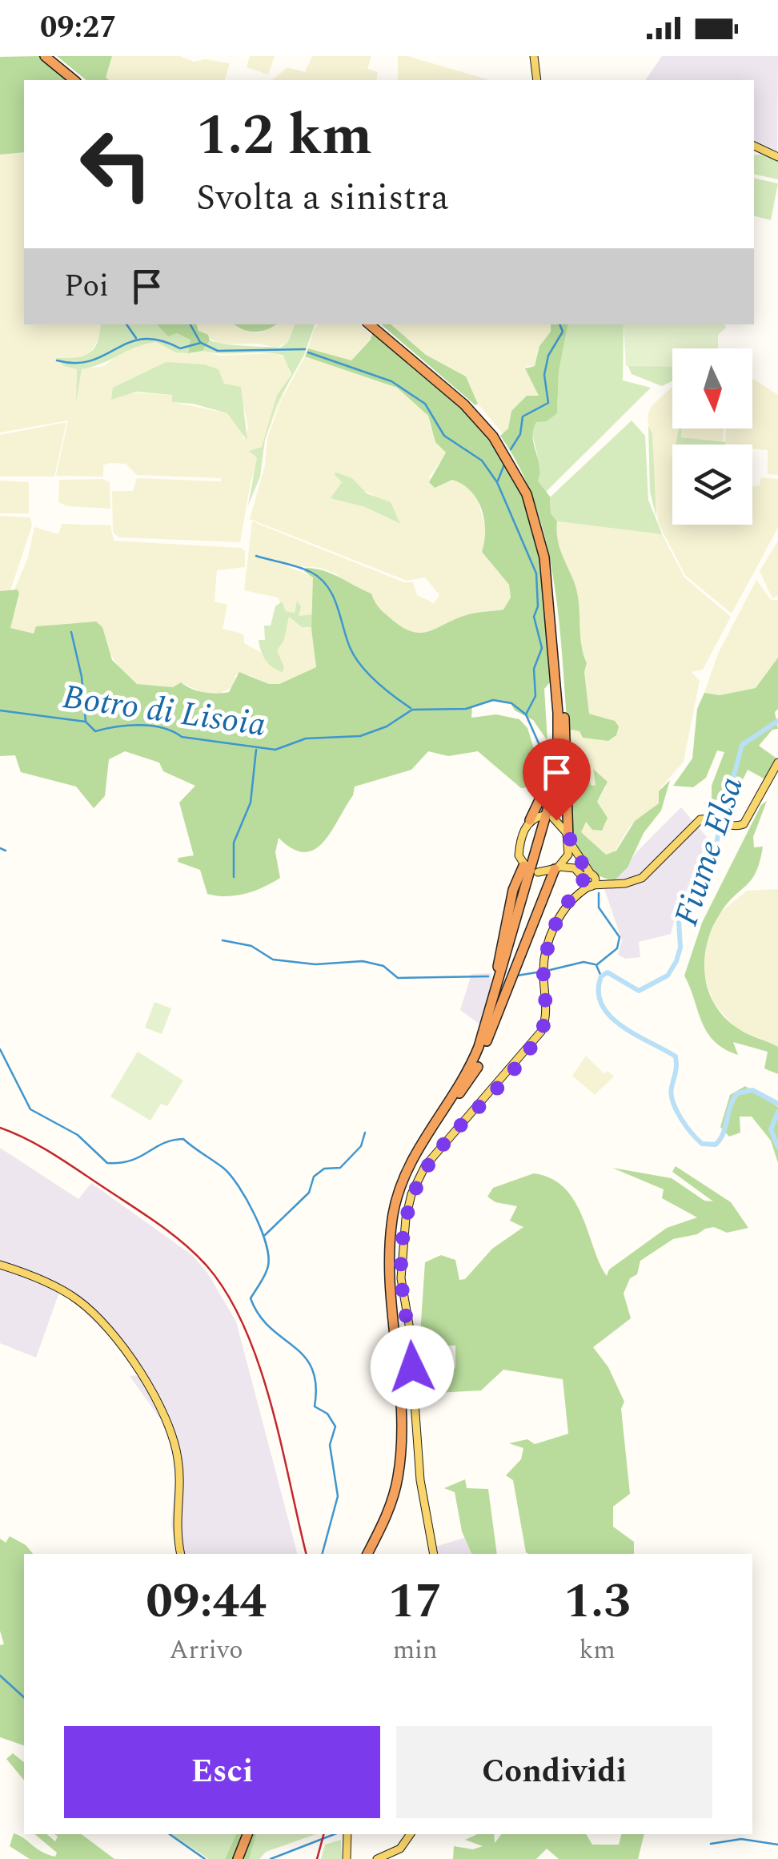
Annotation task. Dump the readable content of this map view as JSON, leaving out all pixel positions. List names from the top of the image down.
{
  "water": ["Botro di Lisoia", "Fiume Elsa"],
  "north": "bottom",
  "page": {
    "status": "09:27",
    "turn": ["1.2 km", "Svolta a sinistra"],
    "then": "Poi",
    "eta": [
      "09:44",
      "Arrivo",
      "17",
      "min",
      "1.3",
      "km"
    ],
    "buttons": ["Esci", "Condividi"]
  }
}
